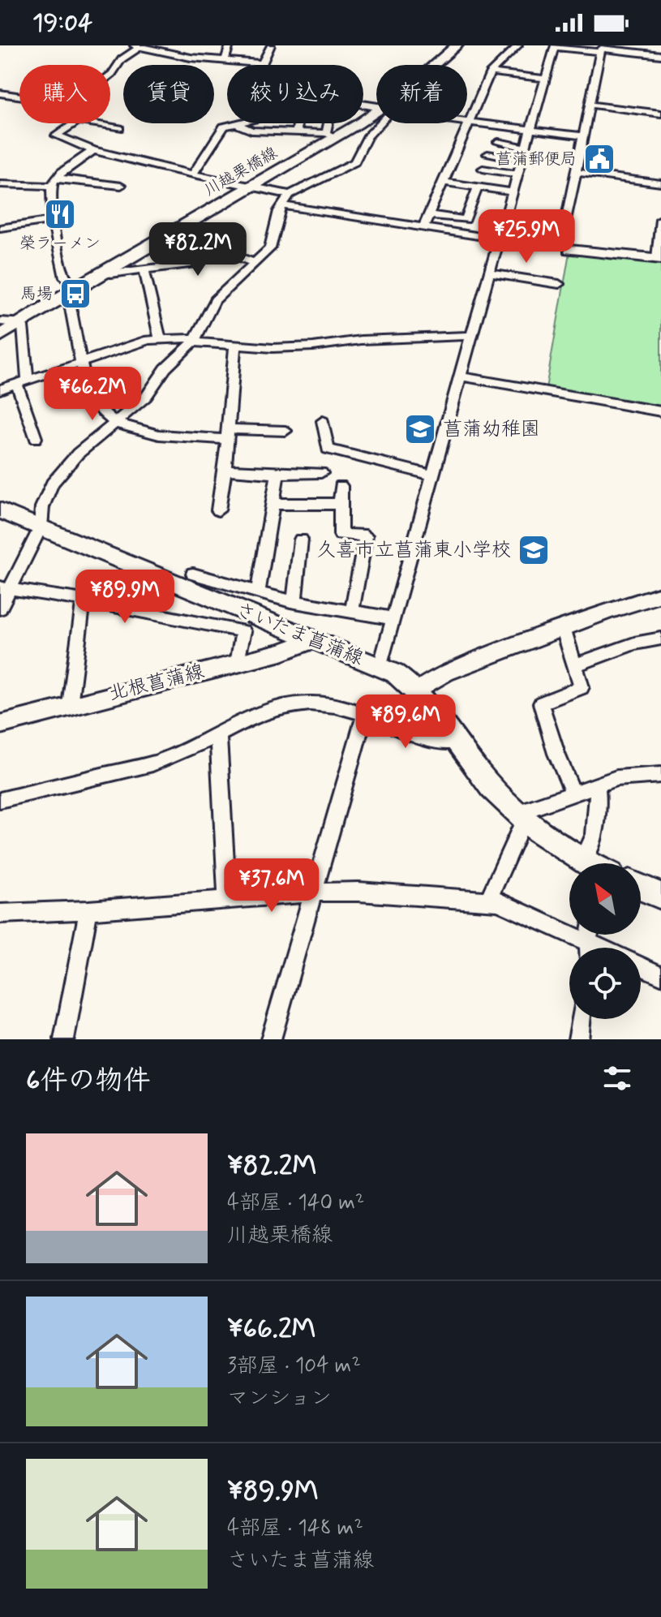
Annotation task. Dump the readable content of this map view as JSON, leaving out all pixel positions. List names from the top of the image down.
{
  "streets": {
    "main road": ["川越栗橋線", "さいたま菖蒲線"],
    "street": ["北根菖蒲線"]
  },
  "crossings": [
    ["さいたま菖蒲線", "北根菖蒲線"]
  ],
  "places": {
    "public building": ["菖蒲郵便局"],
    "restaurant": ["榮ラーメン"],
    "bus stop": ["馬場"],
    "school or university": ["菖蒲幼稚園", "久喜市立菖蒲東小学校"]
  },
  "north": "top left",
  "page": {
    "status": "19:04",
    "chip": [
      "購入",
      "賃貸",
      "絞り込み",
      "新着"
    ],
    "price": [
      "¥25.9M",
      "¥82.2M",
      "¥66.2M",
      "¥89.9M",
      "¥89.6M",
      "¥37.6M"
    ],
    "heading": "6件の物件",
    "list": [
      {
        "name": "¥82.2M",
        "note": "4部屋 · 140 m² · 川越栗橋線"
      },
      {
        "name": "¥66.2M",
        "note": "3部屋 · 104 m² · マンション"
      },
      {
        "name": "¥89.9M",
        "note": "4部屋 · 148 m² · さいたま菖蒲線"
      }
    ]
  }
}
